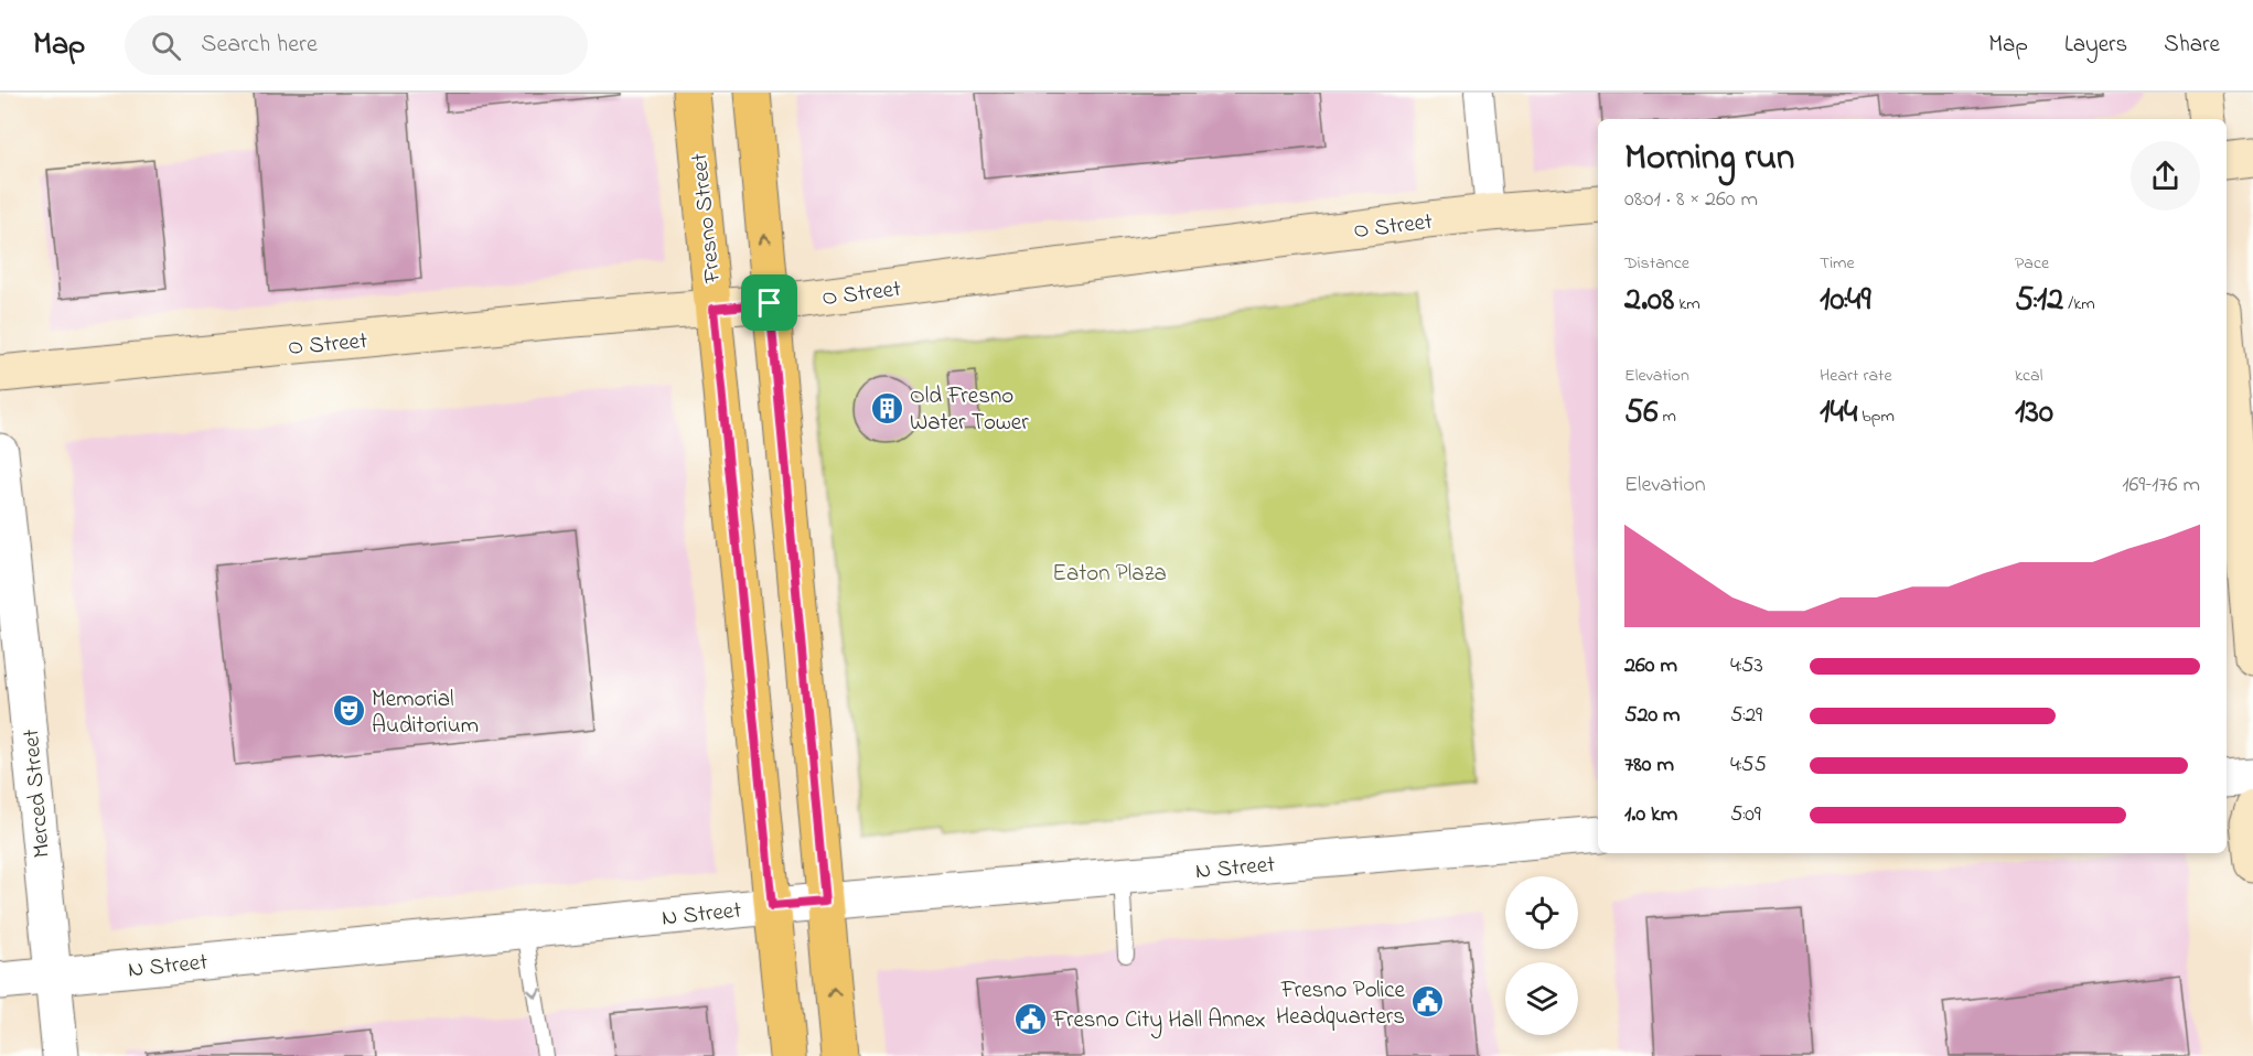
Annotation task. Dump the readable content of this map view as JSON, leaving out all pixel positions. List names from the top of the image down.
{
  "streets": {
    "main road": ["Fresno Street", "O Street"],
    "street": ["Merced Street", "N Street"]
  },
  "crossings": [
    ["Fresno Street", "O Street"],
    ["Fresno Street", "N Street"],
    ["Merced Street", "N Street"]
  ],
  "parks": ["Eaton Plaza"],
  "places": {
    "building": ["Old Fresno Water Tower"],
    "theatre": ["Memorial Auditorium"],
    "public building": ["Fresno Police Headquarters", "Fresno City Hall Annex"]
  },
  "page": {
    "header": "Map",
    "search": "Search here",
    "nav": ["Map", "Layers", "Share"],
    "heading": ["Morning run", "08:01 · 8 × 260 m"],
    "stats": [
      ["Distance", "2.08 km"],
      ["Time", "10:49"],
      ["Pace", "5:12 /km"],
      ["Elevation", "56 m"],
      ["Heart rate", "144 bpm"],
      ["kcal", "130"]
    ],
    "chart": ["Elevation", "169–176 m"],
    "list": [
      {
        "name": "260 m",
        "note": "4:53"
      },
      {
        "name": "520 m",
        "note": "5:29"
      },
      {
        "name": "780 m",
        "note": "4:55"
      },
      {
        "name": "1.0 km",
        "note": "5:09"
      }
    ]
  }
}
